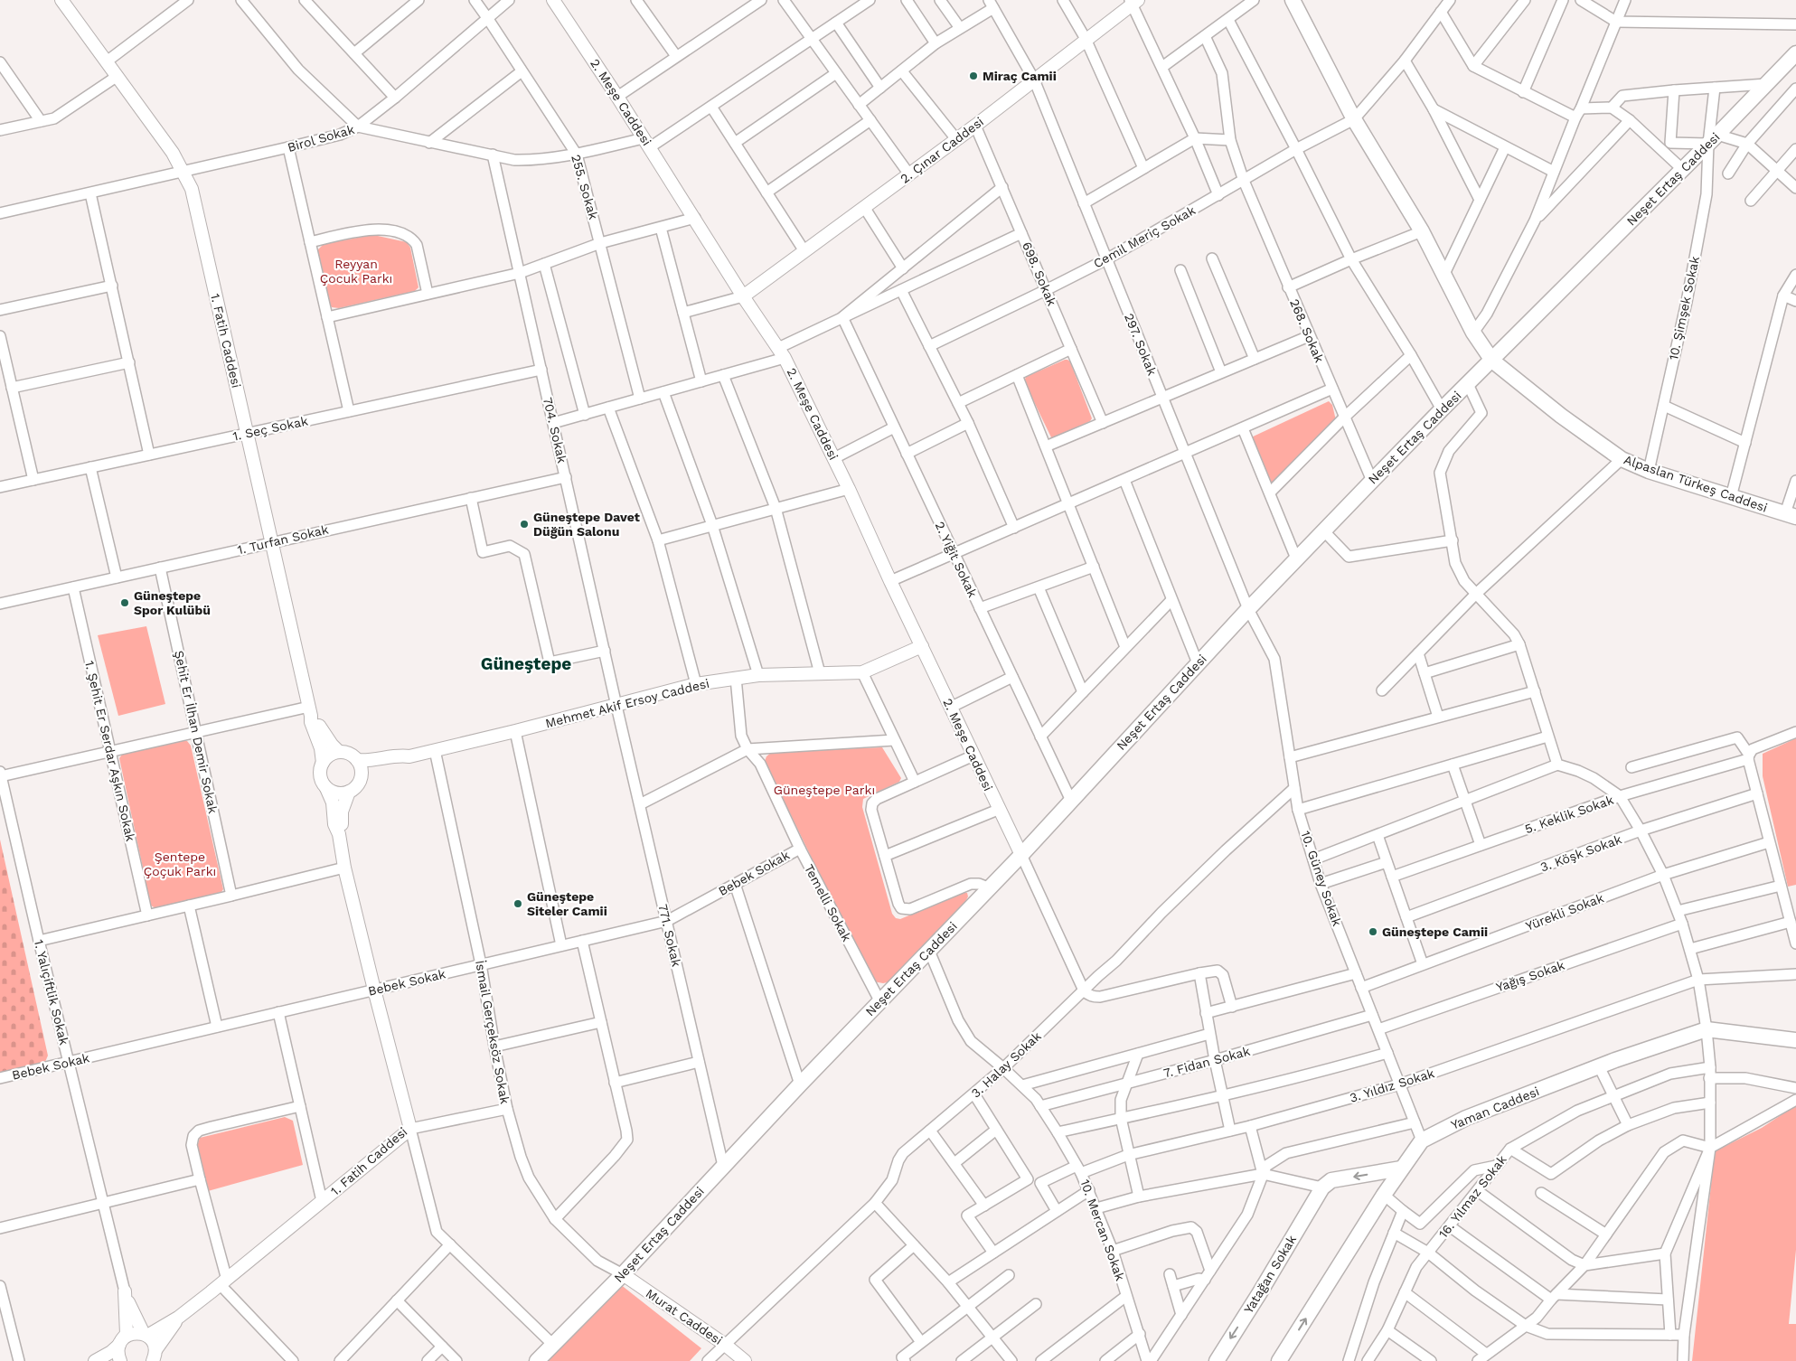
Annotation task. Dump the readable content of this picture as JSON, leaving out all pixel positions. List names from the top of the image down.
{
  "streets": {
    "main road": [
      "Neşet Ertaş Caddesi",
      "Alpaslan Türkeş Caddesi",
      "Yaman Caddesi",
      "Yatağan Sokak"
    ],
    "street": [
      "2. Meşe Caddesi",
      "Birol Sokak",
      "2. Çınar Caddesi",
      "255. Sokak",
      "Cemil Meriç Sokak",
      "698. Sokak",
      "10. Şimşek Sokak",
      "268. Sokak",
      "1. Fatih Caddesi",
      "297. Sokak",
      "1. Seç Sokak",
      "704. Sokak",
      "1. Turfan Sokak",
      "2. Yiğit Sokak",
      "Mehmet Akif Ersoy Caddesi",
      "Şehit Er İlhan Demir Sokak",
      "1. Şehit Er Serdar Aşkın Sokak",
      "5. Keklik Sokak",
      "3. Köşk Sokak",
      "Bebek Sokak",
      "10. Güney Sokak",
      "Temelli Sokak",
      "Yürekli Sokak",
      "771. Sokak",
      "Yağış Sokak",
      "1. Yalıçiftlik Sokak",
      "İsmail Gerçeksöz Sokak",
      "7. Fidan Sokak",
      "3. Halay Sokak",
      "3. Yıldız Sokak",
      "16. Yılmaz Sokak",
      "10. Mercan Sokak",
      "Murat Caddesi"
    ]
  },
  "crossings": [
    ["2. Meşe Caddesi", "Birol Sokak"],
    ["2. Meşe Caddesi", "2. Çınar Caddesi"],
    ["2. Meşe Caddesi", "Neşet Ertaş Caddesi"],
    ["2. Meşe Caddesi", "Mehmet Akif Ersoy Caddesi"],
    ["Birol Sokak", "255. Sokak"],
    ["Birol Sokak", "1. Fatih Caddesi"],
    ["Birol Sokak", "704. Sokak"],
    ["2. Çınar Caddesi", "698. Sokak"],
    ["2. Çınar Caddesi", "297. Sokak"],
    ["Neşet Ertaş Caddesi", "10. Şimşek Sokak"],
    ["Neşet Ertaş Caddesi", "268. Sokak"],
    ["Neşet Ertaş Caddesi", "297. Sokak"],
    ["Neşet Ertaş Caddesi", "Alpaslan Türkeş Caddesi"],
    ["Neşet Ertaş Caddesi", "2. Yiğit Sokak"],
    ["Neşet Ertaş Caddesi", "10. Güney Sokak"],
    ["Neşet Ertaş Caddesi", "Temelli Sokak"],
    ["Neşet Ertaş Caddesi", "771. Sokak"],
    ["Neşet Ertaş Caddesi", "İsmail Gerçeksöz Sokak"],
    ["Neşet Ertaş Caddesi", "10. Mercan Sokak"],
    ["Neşet Ertaş Caddesi", "Murat Caddesi"],
    ["Cemil Meriç Sokak", "698. Sokak"],
    ["Cemil Meriç Sokak", "268. Sokak"],
    ["Cemil Meriç Sokak", "297. Sokak"],
    ["Cemil Meriç Sokak", "Alpaslan Türkeş Caddesi"],
    ["10. Şimşek Sokak", "Alpaslan Türkeş Caddesi"],
    ["1. Fatih Caddesi", "1. Seç Sokak"],
    ["1. Fatih Caddesi", "1. Turfan Sokak"],
    ["1. Fatih Caddesi", "Mehmet Akif Ersoy Caddesi"],
    ["1. Fatih Caddesi", "Bebek Sokak"],
    ["297. Sokak", "10. Güney Sokak"],
    ["1. Seç Sokak", "704. Sokak"],
    ["704. Sokak", "1. Turfan Sokak"],
    ["704. Sokak", "Mehmet Akif Ersoy Caddesi"],
    ["704. Sokak", "771. Sokak"],
    ["1. Turfan Sokak", "Şehit Er İlhan Demir Sokak"],
    ["1. Turfan Sokak", "1. Şehit Er Serdar Aşkın Sokak"],
    ["Mehmet Akif Ersoy Caddesi", "Temelli Sokak"],
    ["Mehmet Akif Ersoy Caddesi", "771. Sokak"],
    ["Mehmet Akif Ersoy Caddesi", "İsmail Gerçeksöz Sokak"],
    ["Bebek Sokak", "Temelli Sokak"],
    ["Bebek Sokak", "771. Sokak"],
    ["Bebek Sokak", "1. Yalıçiftlik Sokak"],
    ["Bebek Sokak", "İsmail Gerçeksöz Sokak"],
    ["10. Güney Sokak", "Yürekli Sokak"],
    ["10. Güney Sokak", "Yağış Sokak"],
    ["10. Güney Sokak", "7. Fidan Sokak"],
    ["10. Güney Sokak", "3. Halay Sokak"],
    ["10. Güney Sokak", "3. Yıldız Sokak"],
    ["10. Güney Sokak", "Yaman Caddesi"],
    ["İsmail Gerçeksöz Sokak", "Murat Caddesi"],
    ["7. Fidan Sokak", "10. Mercan Sokak"],
    ["3. Halay Sokak", "10. Mercan Sokak"],
    ["3. Halay Sokak", "Murat Caddesi"],
    ["3. Yıldız Sokak", "10. Mercan Sokak"]
  ],
  "one_way": ["Yatağan Sokak"],
  "districts": ["Güneştepe"],
  "parks": ["Reyyan Çocuk Parkı", "Güneştepe Parkı", "Şentepe Çoçuk Parkı"],
  "places": [
    "Miraç Camii",
    "Güneştepe Davet Düğün Salonu",
    "Güneştepe Spor Kulübü",
    "Güneştepe Siteler Camii",
    "Güneştepe Camii"
  ]
}
